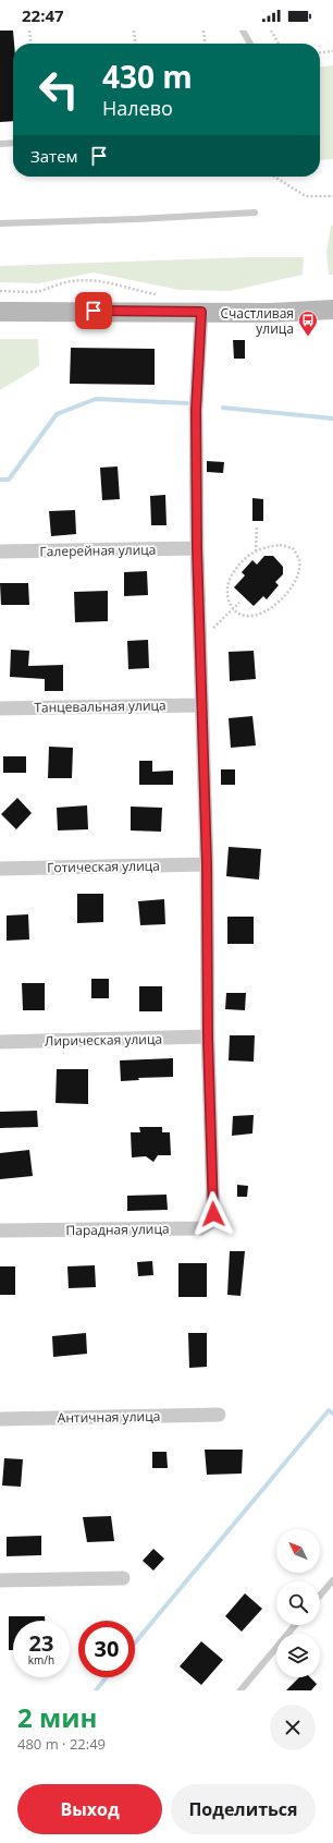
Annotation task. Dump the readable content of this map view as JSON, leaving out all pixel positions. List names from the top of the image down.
{
  "streets": {
    "street": [
      "Галерейная улица",
      "Танцевальная улица",
      "Готическая улица",
      "Лирическая улица",
      "Парадная улица",
      "Античная улица"
    ]
  },
  "crossings": [
    ["Галерейная улица", "Парадная улица"],
    ["Танцевальная улица", "Парадная улица"],
    ["Готическая улица", "Парадная улица"],
    ["Лирическая улица", "Парадная улица"]
  ],
  "places": {
    "bus stop": ["Счастливая улица"]
  },
  "north": "top left",
  "page": {
    "status": "22:47",
    "turn": ["430 m", "Налево"],
    "then": "Затем",
    "speed": "23 km/h",
    "limit": "30",
    "heading": ["2 мин", "480 m · 22:49"],
    "buttons": ["Выход", "Поделиться"]
  }
}
